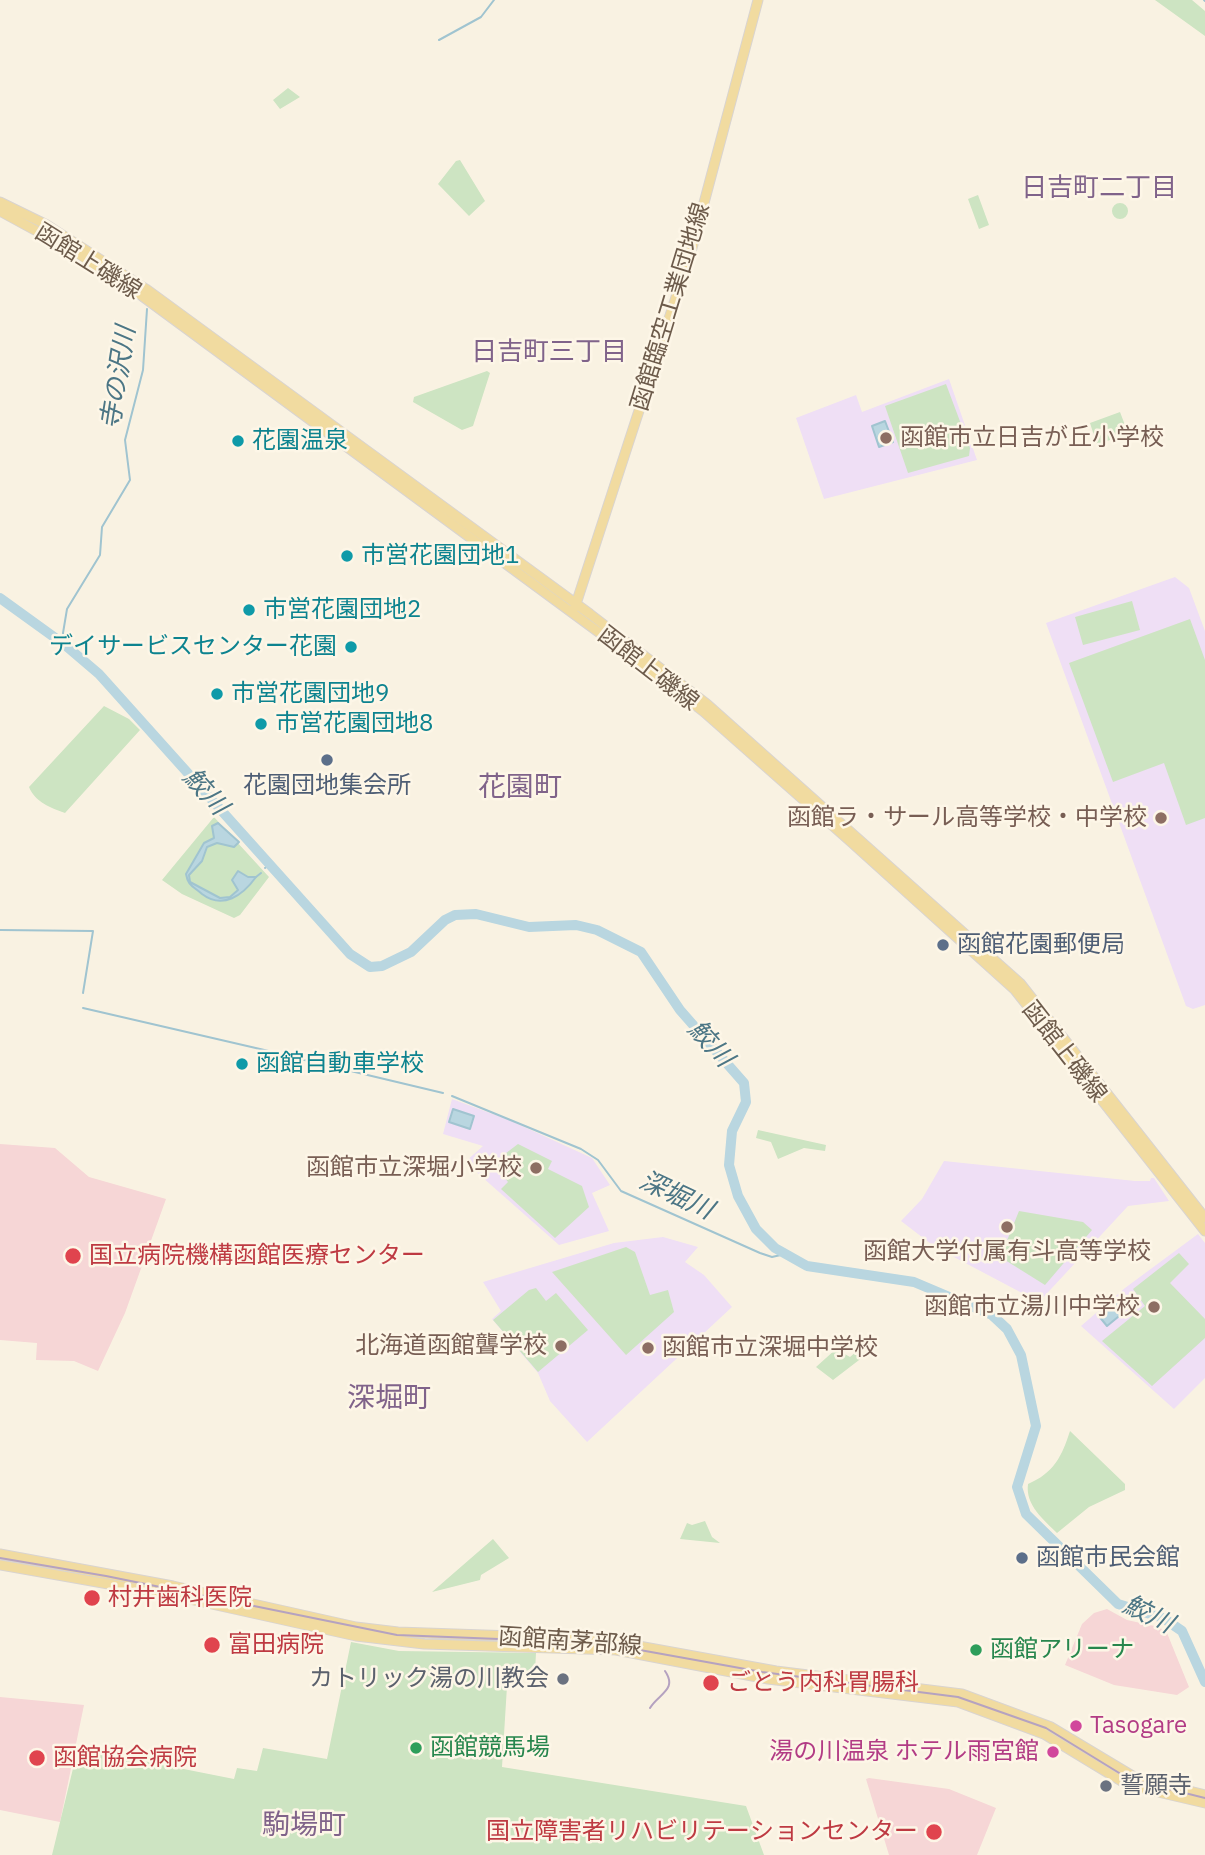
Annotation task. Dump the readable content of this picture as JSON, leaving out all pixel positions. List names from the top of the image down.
{
  "streets": {
    "main road": ["函館上磯線", "函館臨空工業団地線", "函館南茅部線"]
  },
  "crossings": [
    ["函館上磯線", "函館臨空工業団地線"]
  ],
  "districts": [
    "日吉町二丁目",
    "日吉町三丁目",
    "花園町",
    "深堀町",
    "駒場町"
  ],
  "water": ["寺の沢川", "鮫川", "深堀川"],
  "places": [
    "函館市立日吉が丘小学校",
    "花園温泉",
    "市営花園団地1",
    "市営花園団地2",
    "デイサービスセンター花園",
    "市営花園団地9",
    "市営花園団地8",
    "花園団地集会所",
    "函館ラ・サール高等学校・中学校",
    "函館花園郵便局",
    "函館自動車学校",
    "函館市立深堀小学校",
    "函館大学付属有斗高等学校",
    "国立病院機構函館医療センター",
    "函館市立湯川中学校",
    "北海道函館聾学校",
    "函館市立深堀中学校",
    "函館市民会館",
    "村井歯科医院",
    "富田病院",
    "函館アリーナ",
    "カトリック湯の川教会",
    "ごとう内科胃腸科",
    "Tasogare",
    "函館競馬場",
    "湯の川温泉 ホテル雨宮館",
    "函館協会病院",
    "誓願寺",
    "国立障害者リハビリテーションセンター"
  ]
}
